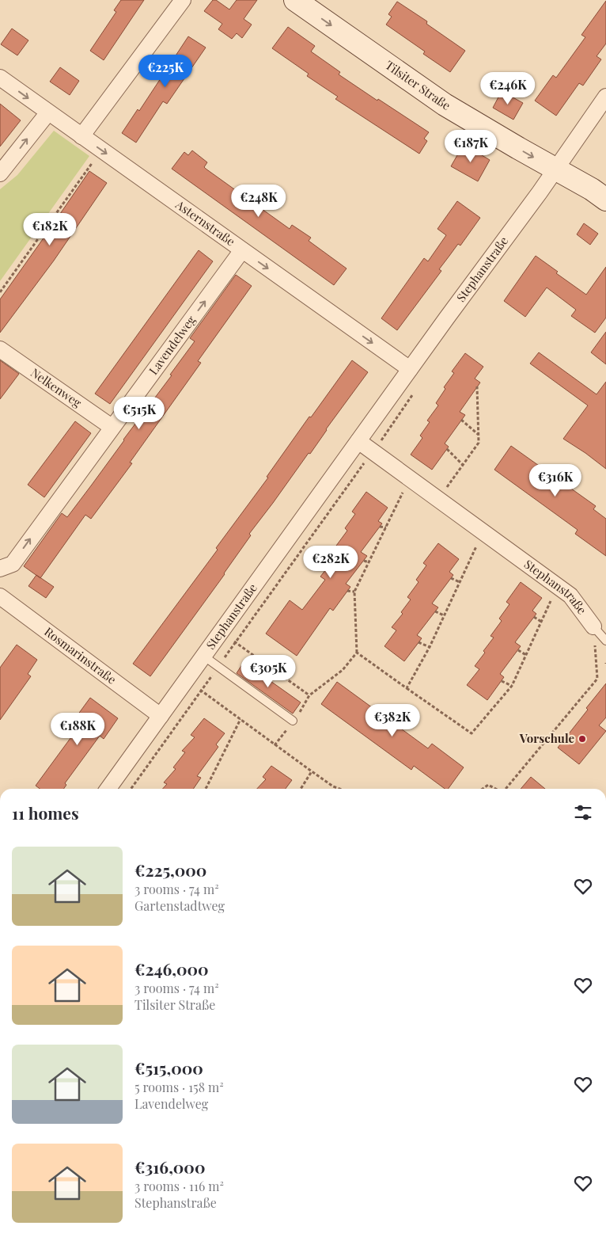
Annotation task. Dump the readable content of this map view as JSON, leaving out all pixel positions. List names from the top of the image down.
{
  "streets": {
    "street": [
      "Tilsiter Straße",
      "Asternstraße",
      "Stephanstraße",
      "Lavendelweg",
      "Nelkenweg",
      "Rosmarinstraße"
    ]
  },
  "crossings": [
    ["Tilsiter Straße", "Stephanstraße"],
    ["Asternstraße", "Stephanstraße"],
    ["Asternstraße", "Lavendelweg"],
    ["Stephanstraße", "Rosmarinstraße"],
    ["Lavendelweg", "Nelkenweg"]
  ],
  "one_way": ["Tilsiter Straße", "Asternstraße", "Lavendelweg"],
  "places": ["Vorschule"],
  "page": {
    "price": [
      "€225K",
      "€246K",
      "€187K",
      "€248K",
      "€182K",
      "€515K",
      "€316K",
      "€282K",
      "€305K",
      "€382K",
      "€188K"
    ],
    "heading": "11 homes",
    "list": [
      {
        "name": "€225,000",
        "note": "3 rooms · 74 m² · Gartenstadtweg"
      },
      {
        "name": "€246,000",
        "note": "3 rooms · 74 m² · Tilsiter Straße"
      },
      {
        "name": "€515,000",
        "note": "5 rooms · 158 m² · Lavendelweg"
      },
      {
        "name": "€316,000",
        "note": "3 rooms · 116 m² · Stephanstraße"
      }
    ]
  }
}
